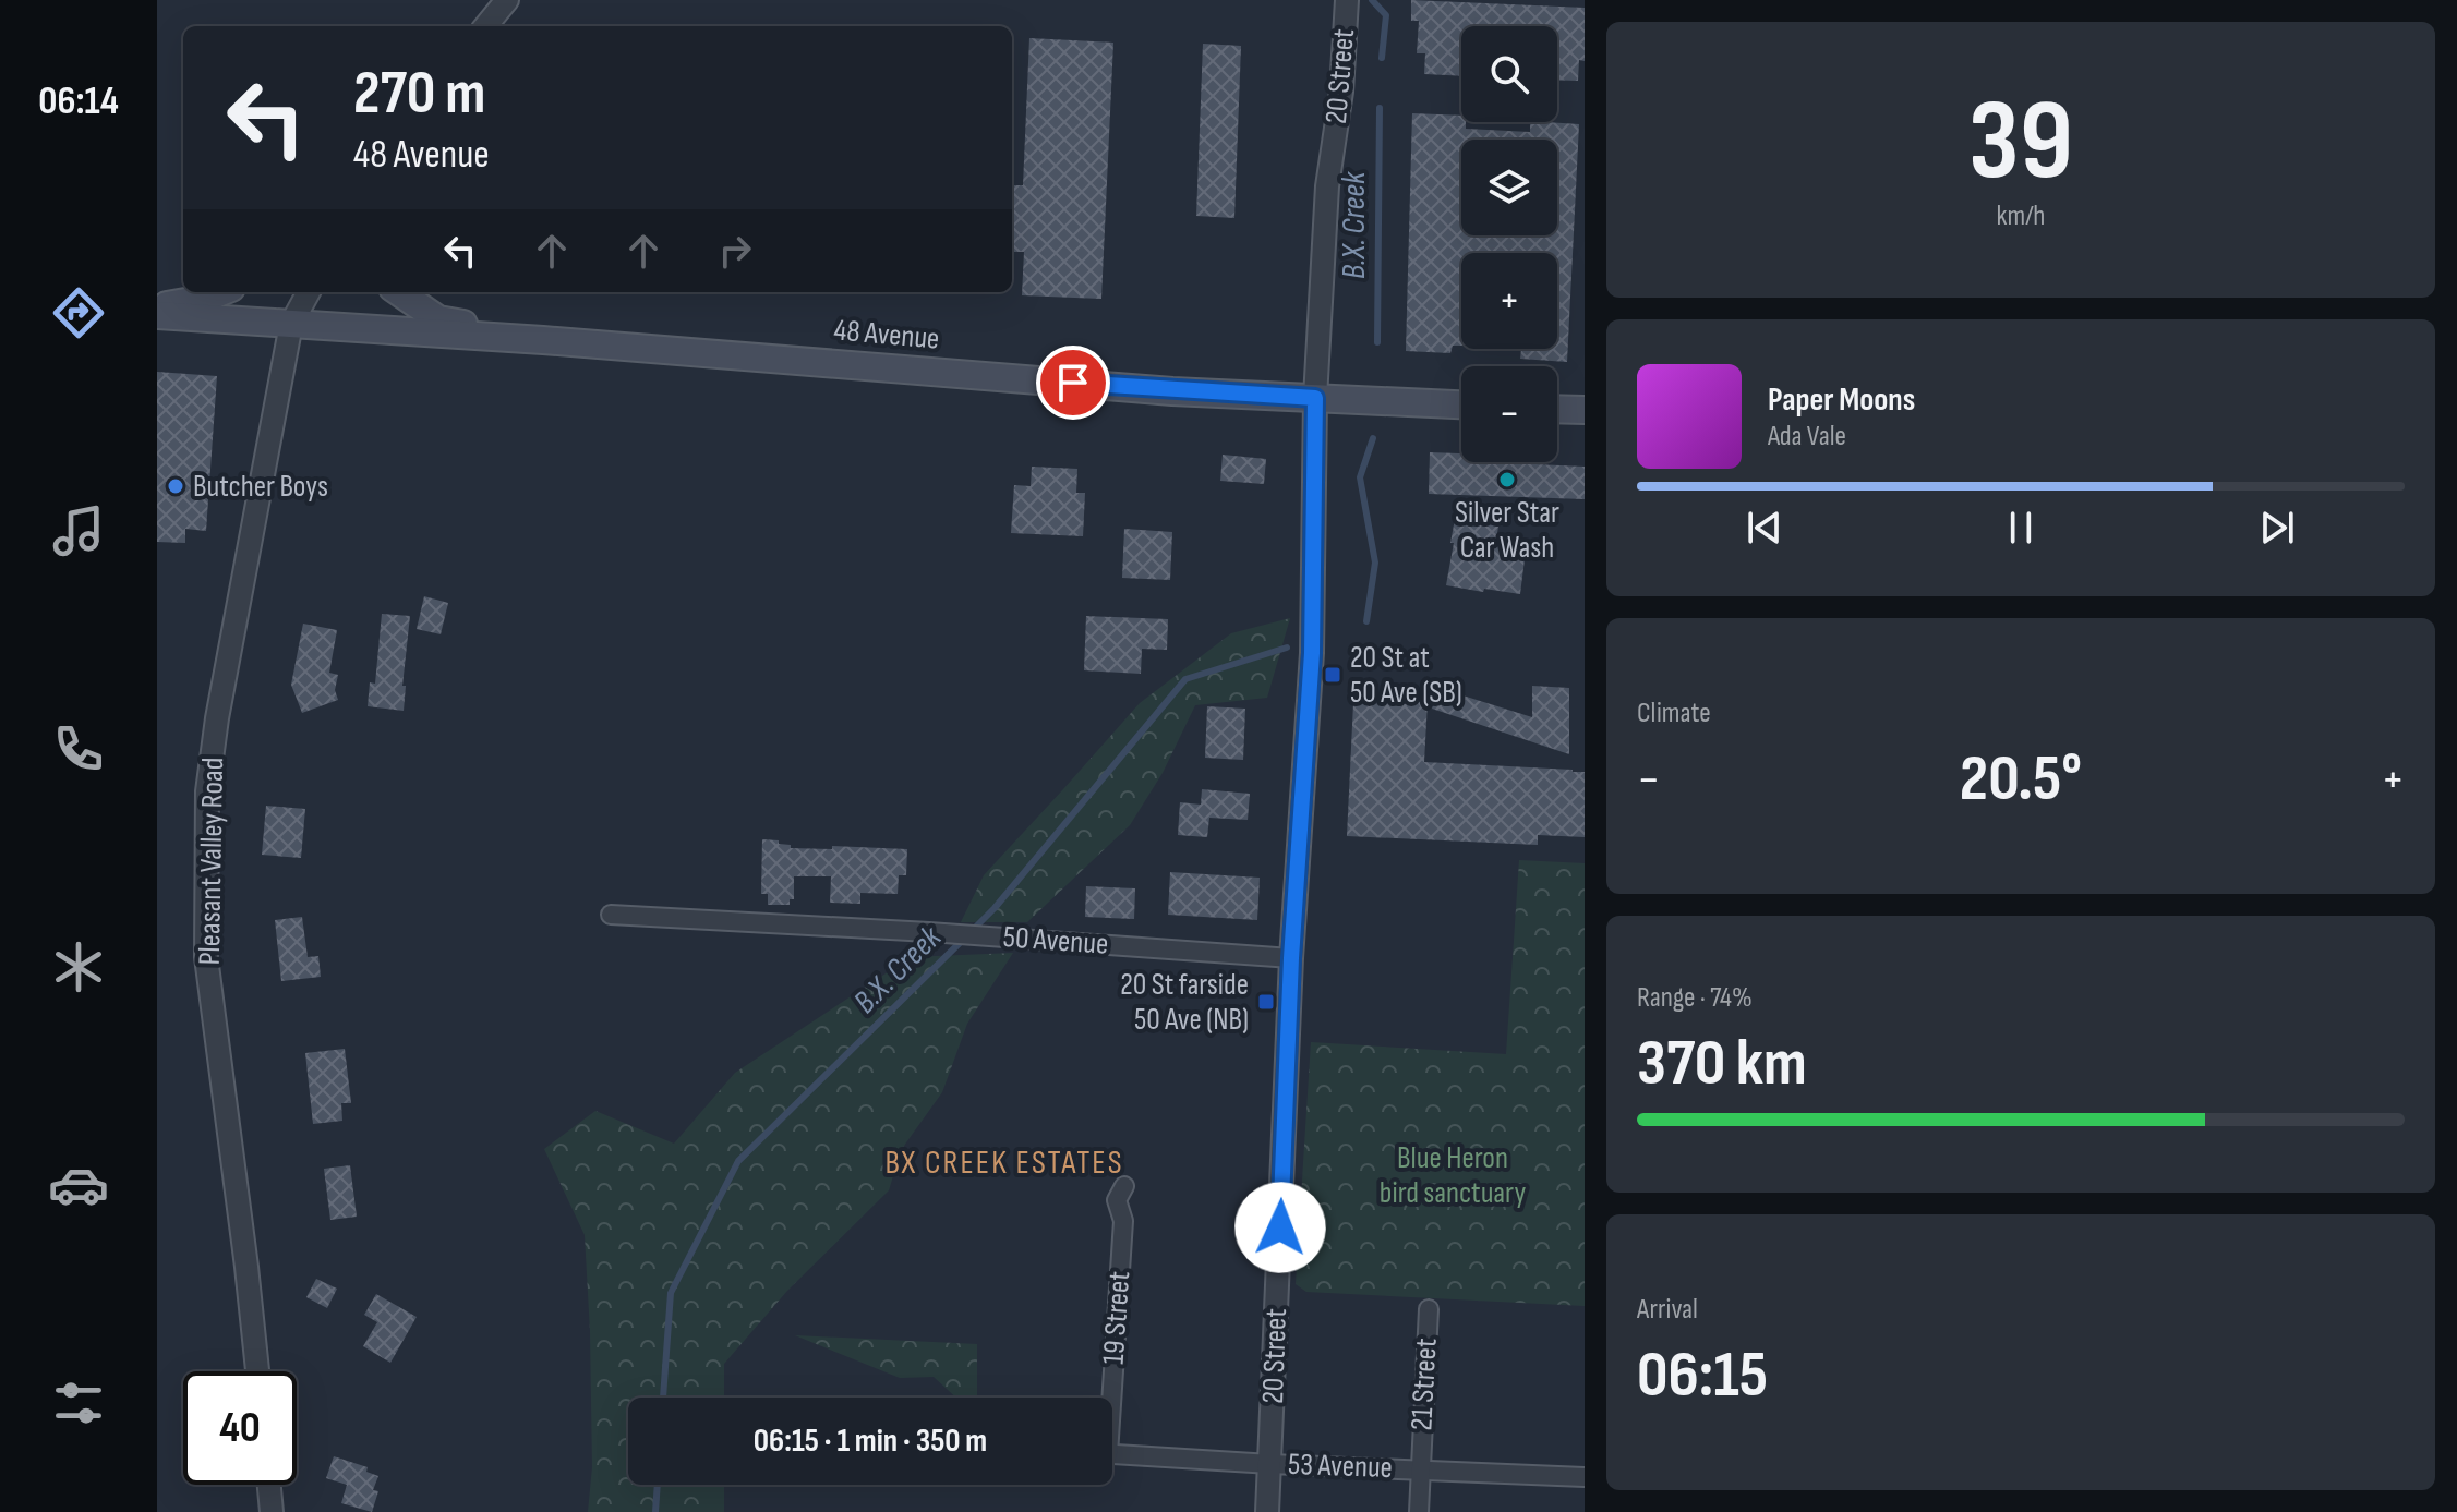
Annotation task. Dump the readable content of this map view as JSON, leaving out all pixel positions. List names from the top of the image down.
{
  "streets": {
    "main road": ["48 Avenue"],
    "street": [
      "20 Street",
      "Pleasant Valley Road",
      "50 Avenue",
      "19 Street",
      "21 Street",
      "53 Avenue"
    ]
  },
  "crossings": [
    ["20 Street", "48 Avenue"],
    ["20 Street", "50 Avenue"],
    ["20 Street", "53 Avenue"],
    ["48 Avenue", "Pleasant Valley Road"],
    ["21 Street", "53 Avenue"]
  ],
  "districts": ["BX CREEK ESTATES"],
  "water": ["B.X. Creek"],
  "parks": ["Blue Heron bird sanctuary"],
  "places": {
    "other": ["Silver Star Car Wash", "Butcher Boys"],
    "transit": ["20 St at 50 Ave (SB)", "20 St farside 50 Ave (NB)"]
  },
  "page": {
    "tabs": "06:14",
    "tile": [
      ["39", "km/h"],
      "Climate",
      ["Range · 74%", "370 km"],
      ["Arrival", "06:15"]
    ],
    "map_buttons": ["+", "−"],
    "turn": ["270 m", "48 Avenue"],
    "song": ["Paper Moons", "Ada Vale"],
    "heat": ["−", "20.5°", "+"],
    "limit": "40",
    "trip": "06:15 · 1 min · 350 m"
  }
}
